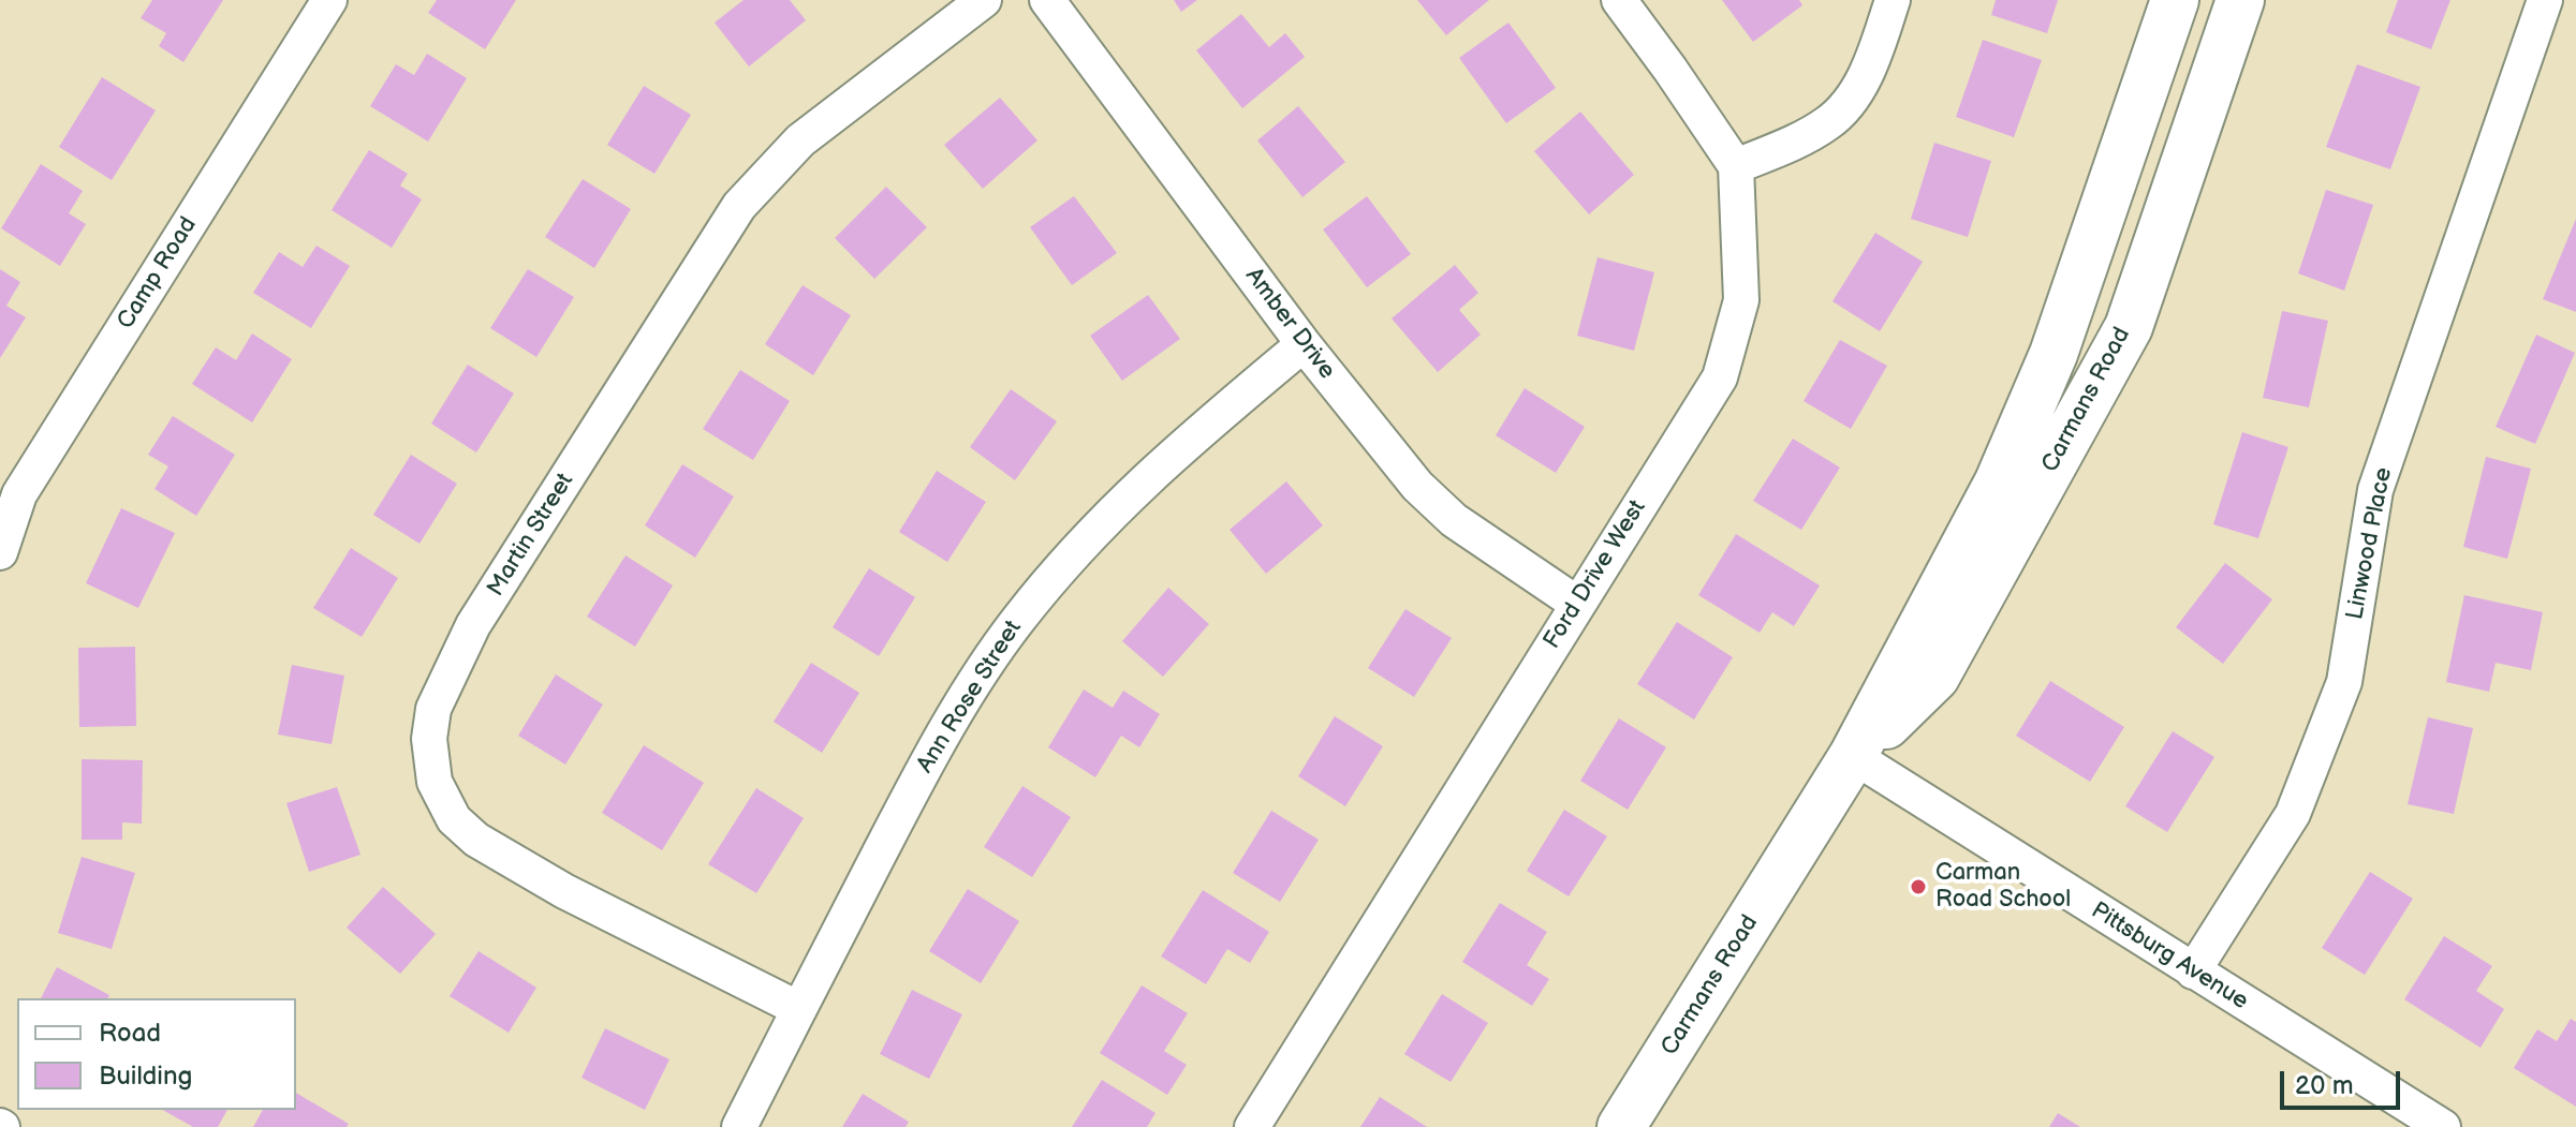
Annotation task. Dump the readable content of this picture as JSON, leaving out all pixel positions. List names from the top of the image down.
{
  "streets": {
    "street": [
      "Camp Road",
      "Amber Drive",
      "Carmans Road",
      "Martin Street",
      "Linwood Place",
      "Ford Drive West",
      "Ann Rose Street",
      "Pittsburg Avenue"
    ]
  },
  "crossings": [
    ["Amber Drive", "Ford Drive West"],
    ["Amber Drive", "Ann Rose Street"],
    ["Carmans Road", "Pittsburg Avenue"],
    ["Martin Street", "Ann Rose Street"],
    ["Linwood Place", "Pittsburg Avenue"]
  ],
  "places": ["Carman Road School"],
  "legend": ["Road", "Building"],
  "scale_bar": "20 m"
}
